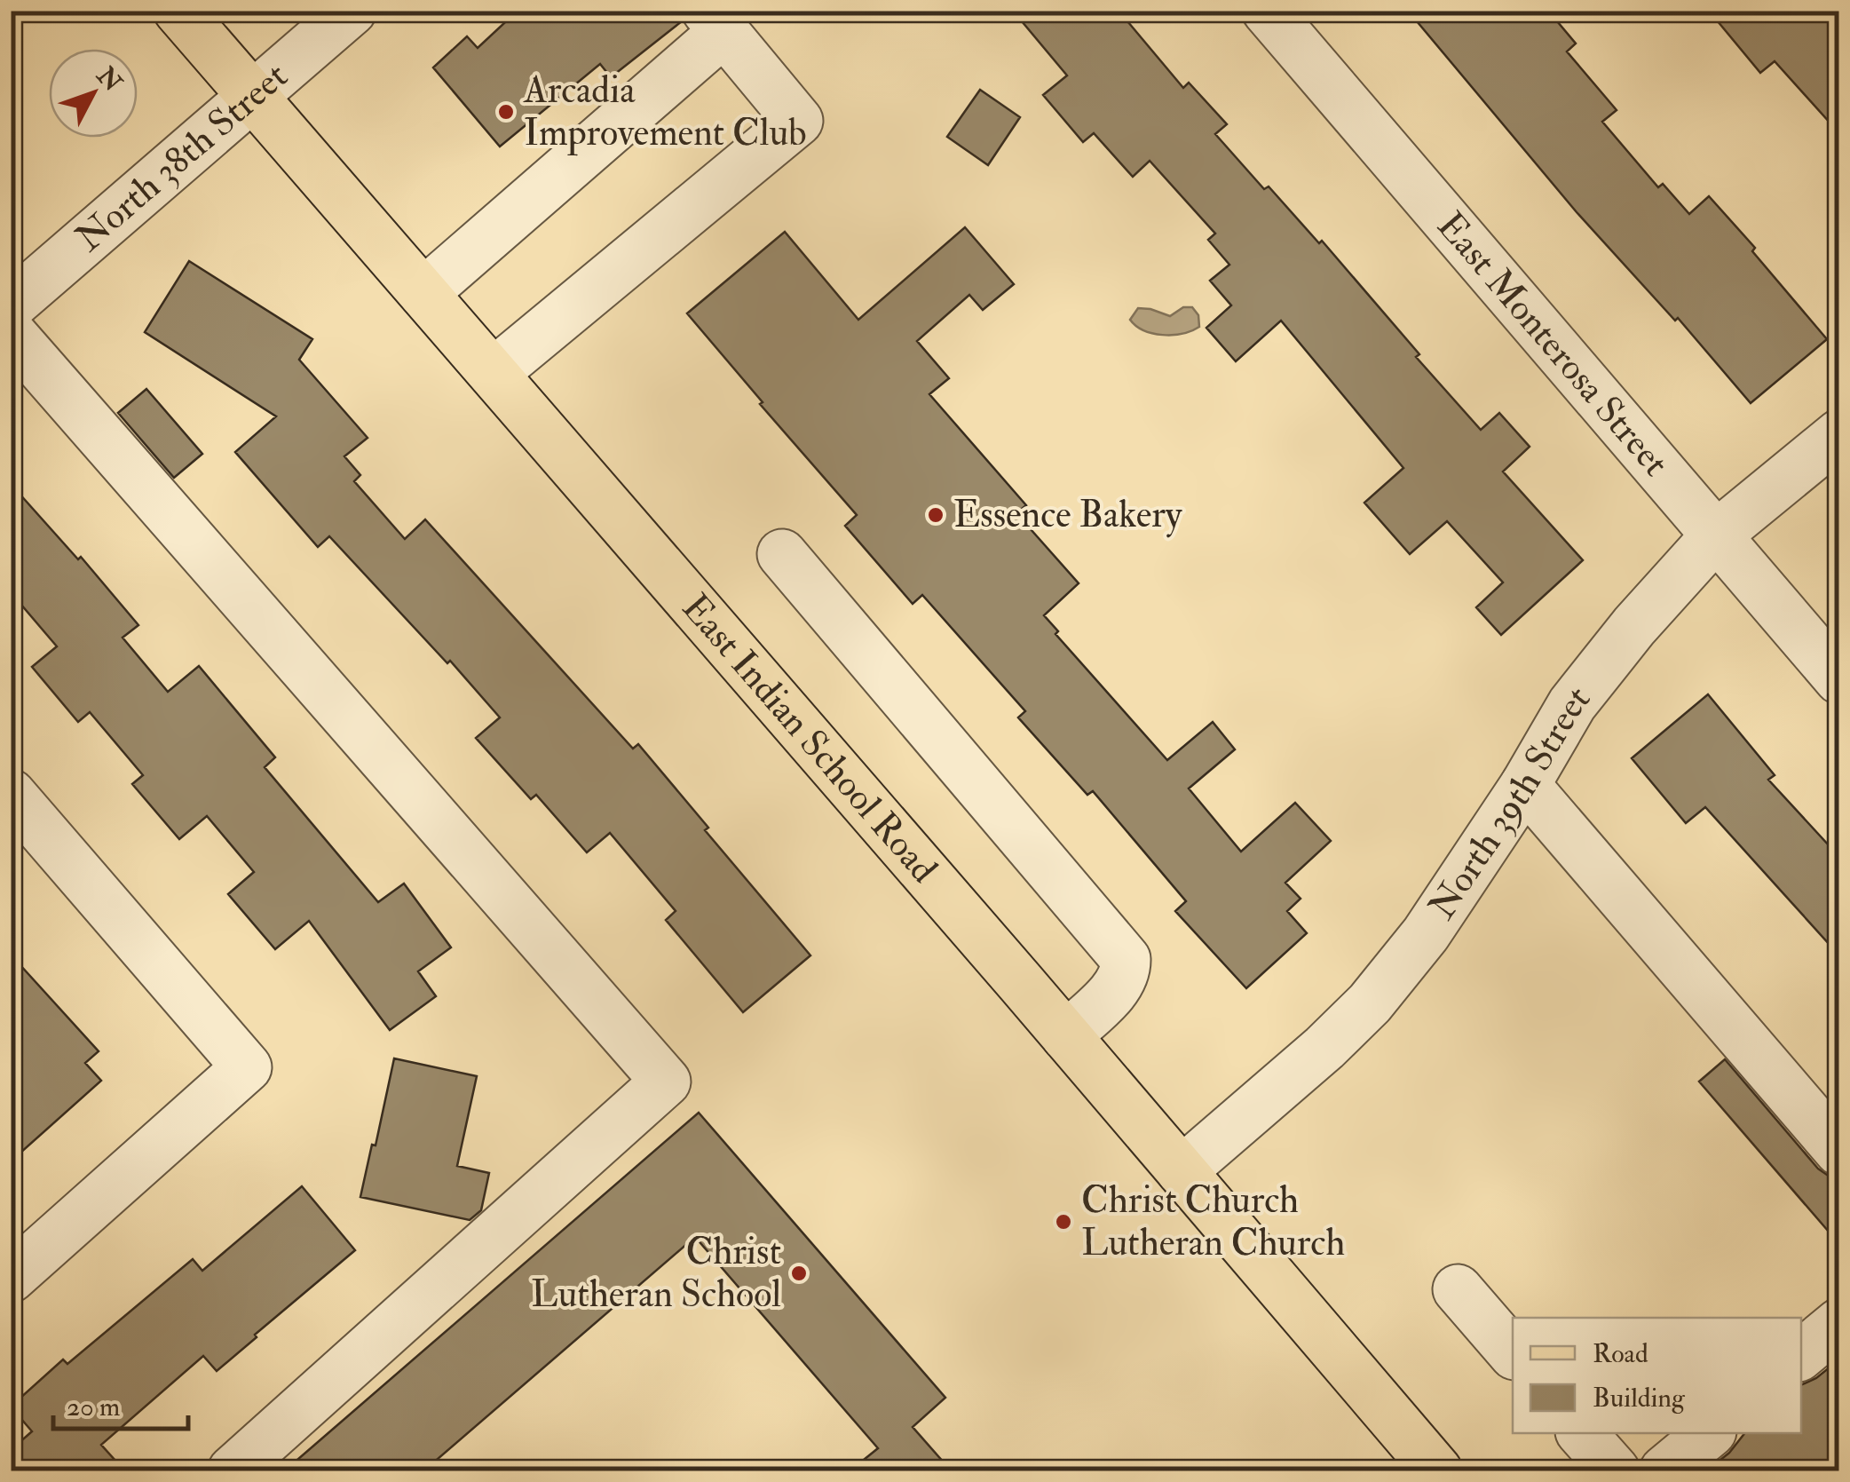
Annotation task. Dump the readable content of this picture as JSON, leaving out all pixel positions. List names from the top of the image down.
{
  "streets": {
    "main road": ["East Indian School Road"],
    "street": ["North 38th Street", "East Monterosa Street", "North 39th Street"]
  },
  "crossings": [
    ["North 38th Street", "East Indian School Road"],
    ["East Monterosa Street", "North 39th Street"],
    ["East Indian School Road", "North 39th Street"]
  ],
  "places": [
    "Arcadia Improvement Club",
    "Essence Bakery",
    "Christ Church Lutheran Church",
    "Christ Lutheran School"
  ],
  "legend": ["Road", "Building"],
  "scale_bar": "20 m",
  "north": "top right"
}
